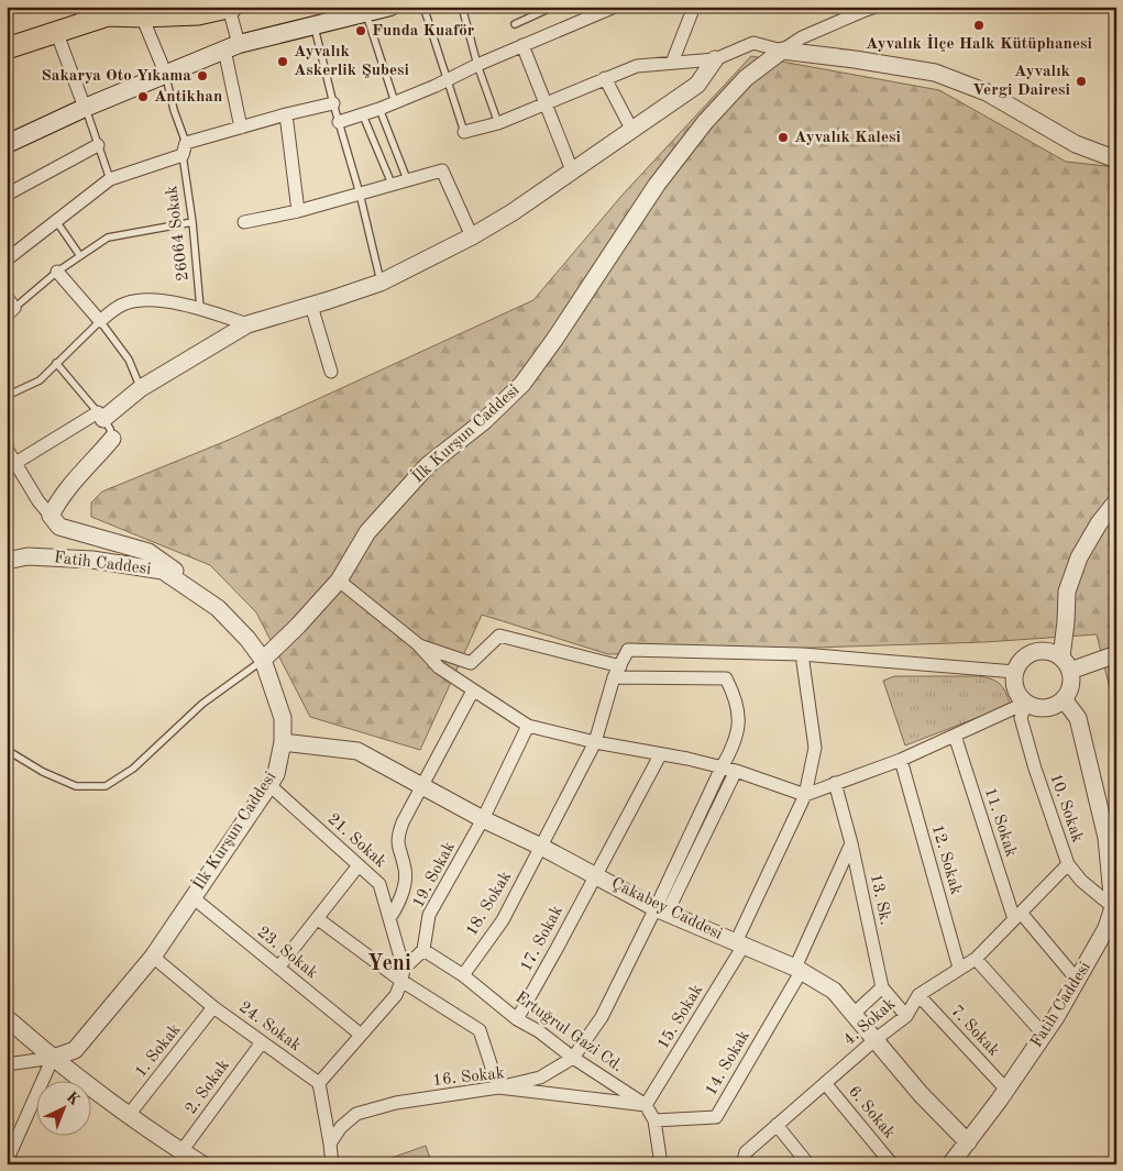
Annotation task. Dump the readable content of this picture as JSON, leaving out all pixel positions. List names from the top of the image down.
{
  "streets": {
    "street": [
      "İlk Kurşun Caddesi",
      "Fatih Caddesi",
      "10. Sokak",
      "11. Sokak",
      "21. Sokak",
      "12. Sokak",
      "19. Sokak",
      "13. Sk.",
      "18. Sokak",
      "Çakabey Caddesi",
      "17. Sokak",
      "23. Sokak",
      "15. Sokak",
      "4. Sokak",
      "24. Sokak",
      "7. Sokak",
      "Ertuğrul Gazi Cd.",
      "1. Sokak",
      "14. Sokak",
      "16. Sokak",
      "2. Sokak",
      "6. Sokak"
    ],
    "lane": ["26064 Sokak"]
  },
  "crossings": [
    ["İlk Kurşun Caddesi", "Fatih Caddesi"],
    ["İlk Kurşun Caddesi", "21. Sokak"],
    ["İlk Kurşun Caddesi", "Çakabey Caddesi"],
    ["İlk Kurşun Caddesi", "23. Sokak"],
    ["İlk Kurşun Caddesi", "24. Sokak"],
    ["Fatih Caddesi", "10. Sokak"],
    ["Fatih Caddesi", "Çakabey Caddesi"],
    ["Fatih Caddesi", "7. Sokak"],
    ["10. Sokak", "4. Sokak"],
    ["11. Sokak", "4. Sokak"],
    ["12. Sokak", "4. Sokak"],
    ["19. Sokak", "Çakabey Caddesi"],
    ["19. Sokak", "Ertuğrul Gazi Cd."],
    ["13. Sk.", "4. Sokak"],
    ["18. Sokak", "Çakabey Caddesi"],
    ["18. Sokak", "Ertuğrul Gazi Cd."],
    ["Çakabey Caddesi", "17. Sokak"],
    ["Çakabey Caddesi", "15. Sokak"],
    ["Çakabey Caddesi", "4. Sokak"],
    ["Çakabey Caddesi", "14. Sokak"],
    ["17. Sokak", "Ertuğrul Gazi Cd."],
    ["15. Sokak", "Ertuğrul Gazi Cd."],
    ["15. Sokak", "16. Sokak"],
    ["4. Sokak", "7. Sokak"],
    ["4. Sokak", "6. Sokak"],
    ["24. Sokak", "1. Sokak"],
    ["24. Sokak", "2. Sokak"],
    ["Ertuğrul Gazi Cd.", "14. Sokak"],
    ["Ertuğrul Gazi Cd.", "16. Sokak"]
  ],
  "districts": ["Yeni"],
  "places": [
    "Ayvalık İlçe Halk Kütüphanesi",
    "Funda Kuaför",
    "Ayvalık Askerlik Şubesi",
    "Sakarya Oto Yıkama",
    "Ayvalık Vergi Dairesi",
    "Antikhan",
    "Ayvalık Kalesi"
  ],
  "north": "top right"
}
